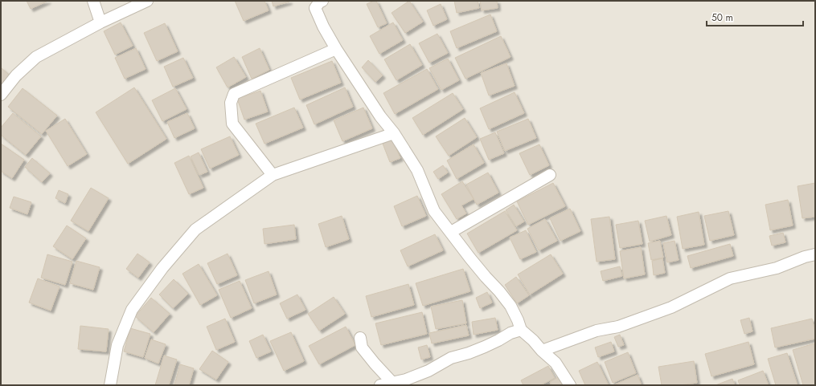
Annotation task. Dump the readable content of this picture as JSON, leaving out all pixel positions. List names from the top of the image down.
{
  "scale_bar": "50 m"
}
